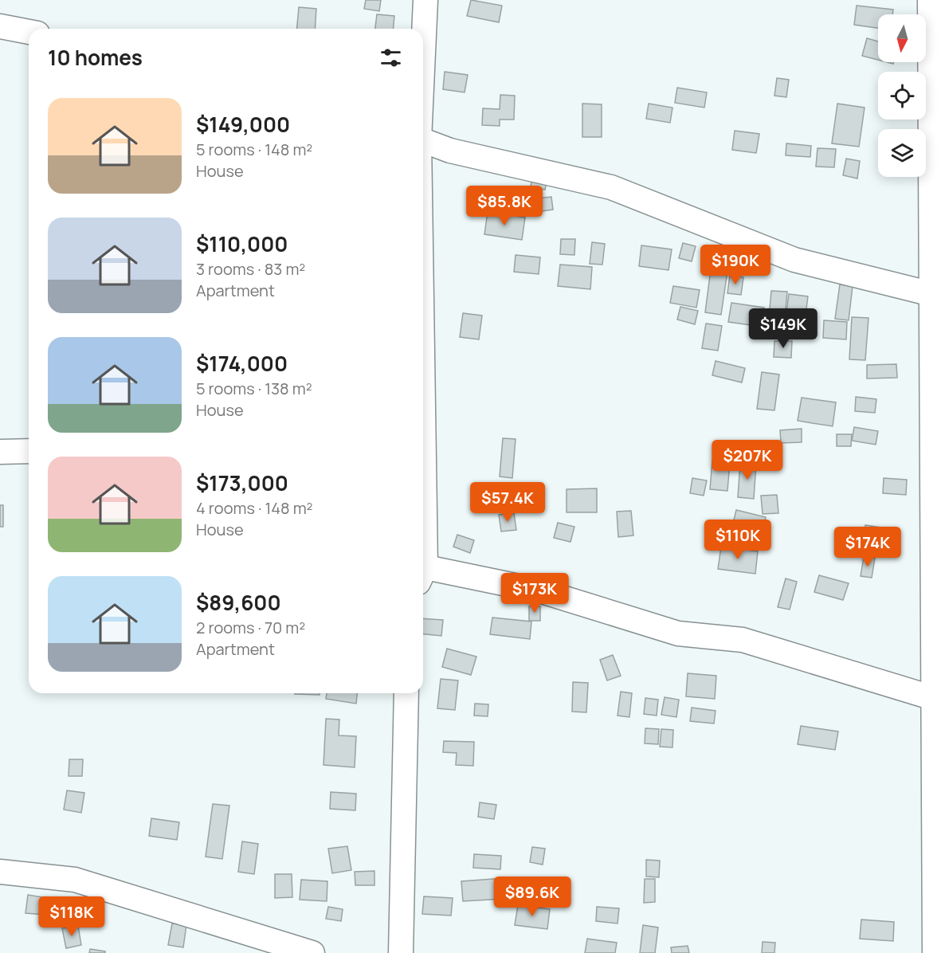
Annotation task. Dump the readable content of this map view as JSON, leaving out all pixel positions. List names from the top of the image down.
{
  "north": "bottom",
  "page": {
    "heading": "10 homes",
    "list": [
      {
        "name": "$149,000",
        "note": "5 rooms · 148 m² · House"
      },
      {
        "name": "$110,000",
        "note": "3 rooms · 83 m² · Apartment"
      },
      {
        "name": "$174,000",
        "note": "5 rooms · 138 m² · House"
      },
      {
        "name": "$173,000",
        "note": "4 rooms · 148 m² · House"
      },
      {
        "name": "$89,600",
        "note": "2 rooms · 70 m² · Apartment"
      }
    ],
    "price": [
      "$85.8K",
      "$190K",
      "$149K",
      "$207K",
      "$57.4K",
      "$110K",
      "$174K",
      "$173K",
      "$89.6K",
      "$118K"
    ]
  }
}
